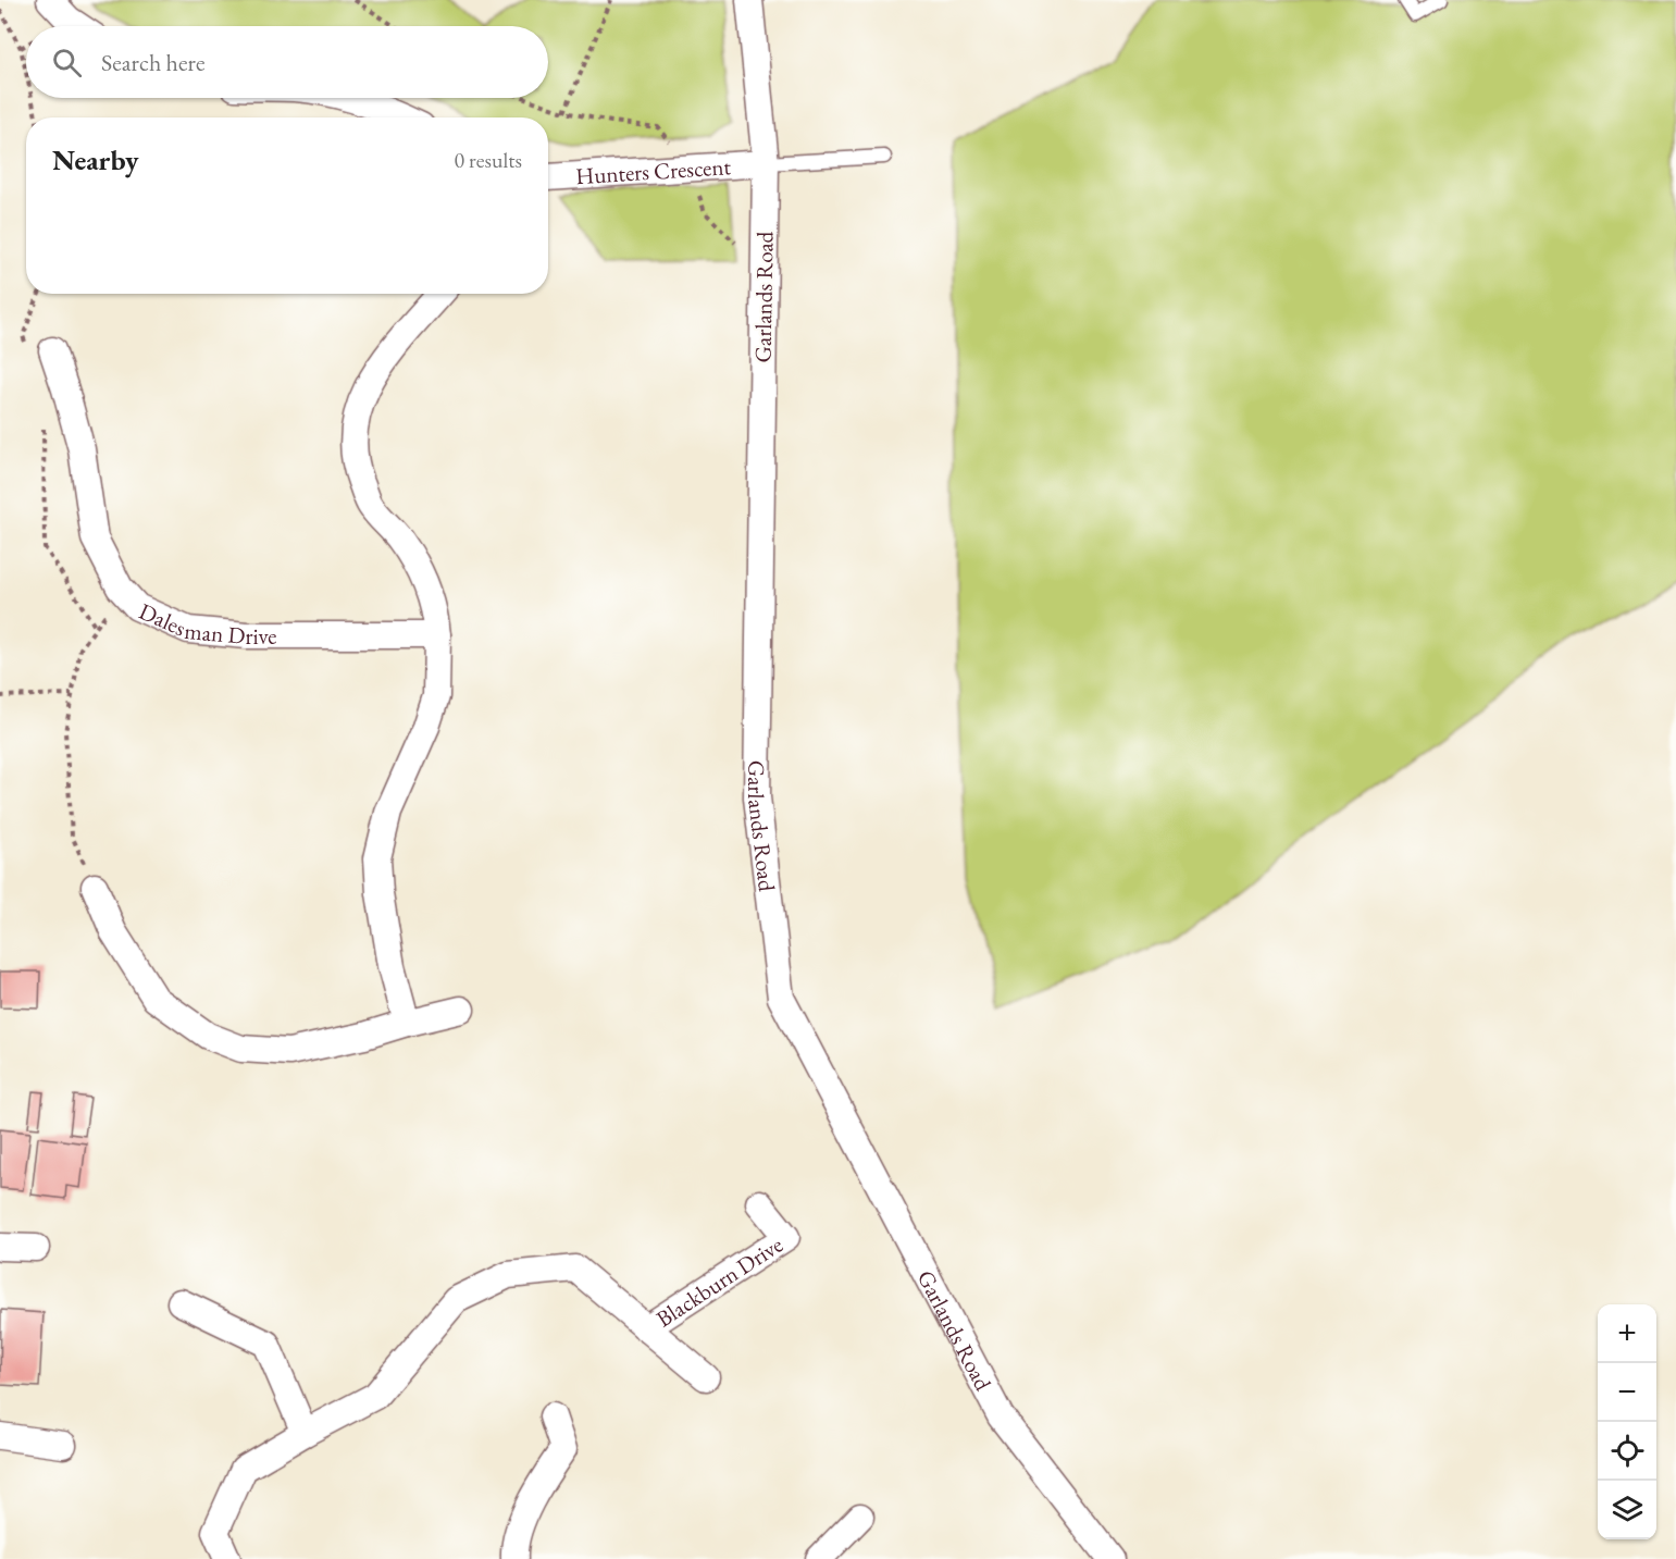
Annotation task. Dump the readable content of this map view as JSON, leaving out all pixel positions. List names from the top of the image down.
{
  "streets": {
    "street": [
      "Hunters Crescent",
      "Garlands Road",
      "Dalesman Drive",
      "Blackburn Drive"
    ]
  },
  "crossings": [
    ["Hunters Crescent", "Garlands Road"]
  ],
  "page": {
    "search": "Search here",
    "heading": ["Nearby", "0 results"],
    "map_buttons": ["+", "−"]
  }
}
